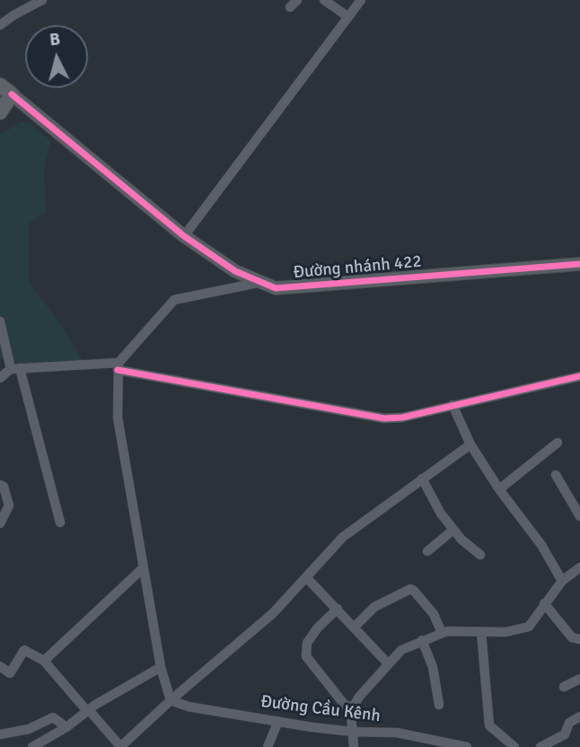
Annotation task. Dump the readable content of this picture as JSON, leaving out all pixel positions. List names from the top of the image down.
{
  "streets": {
    "street": ["Đường nhánh 422", "Đường Cầu Kênh"]
  },
  "north": "top"
}
